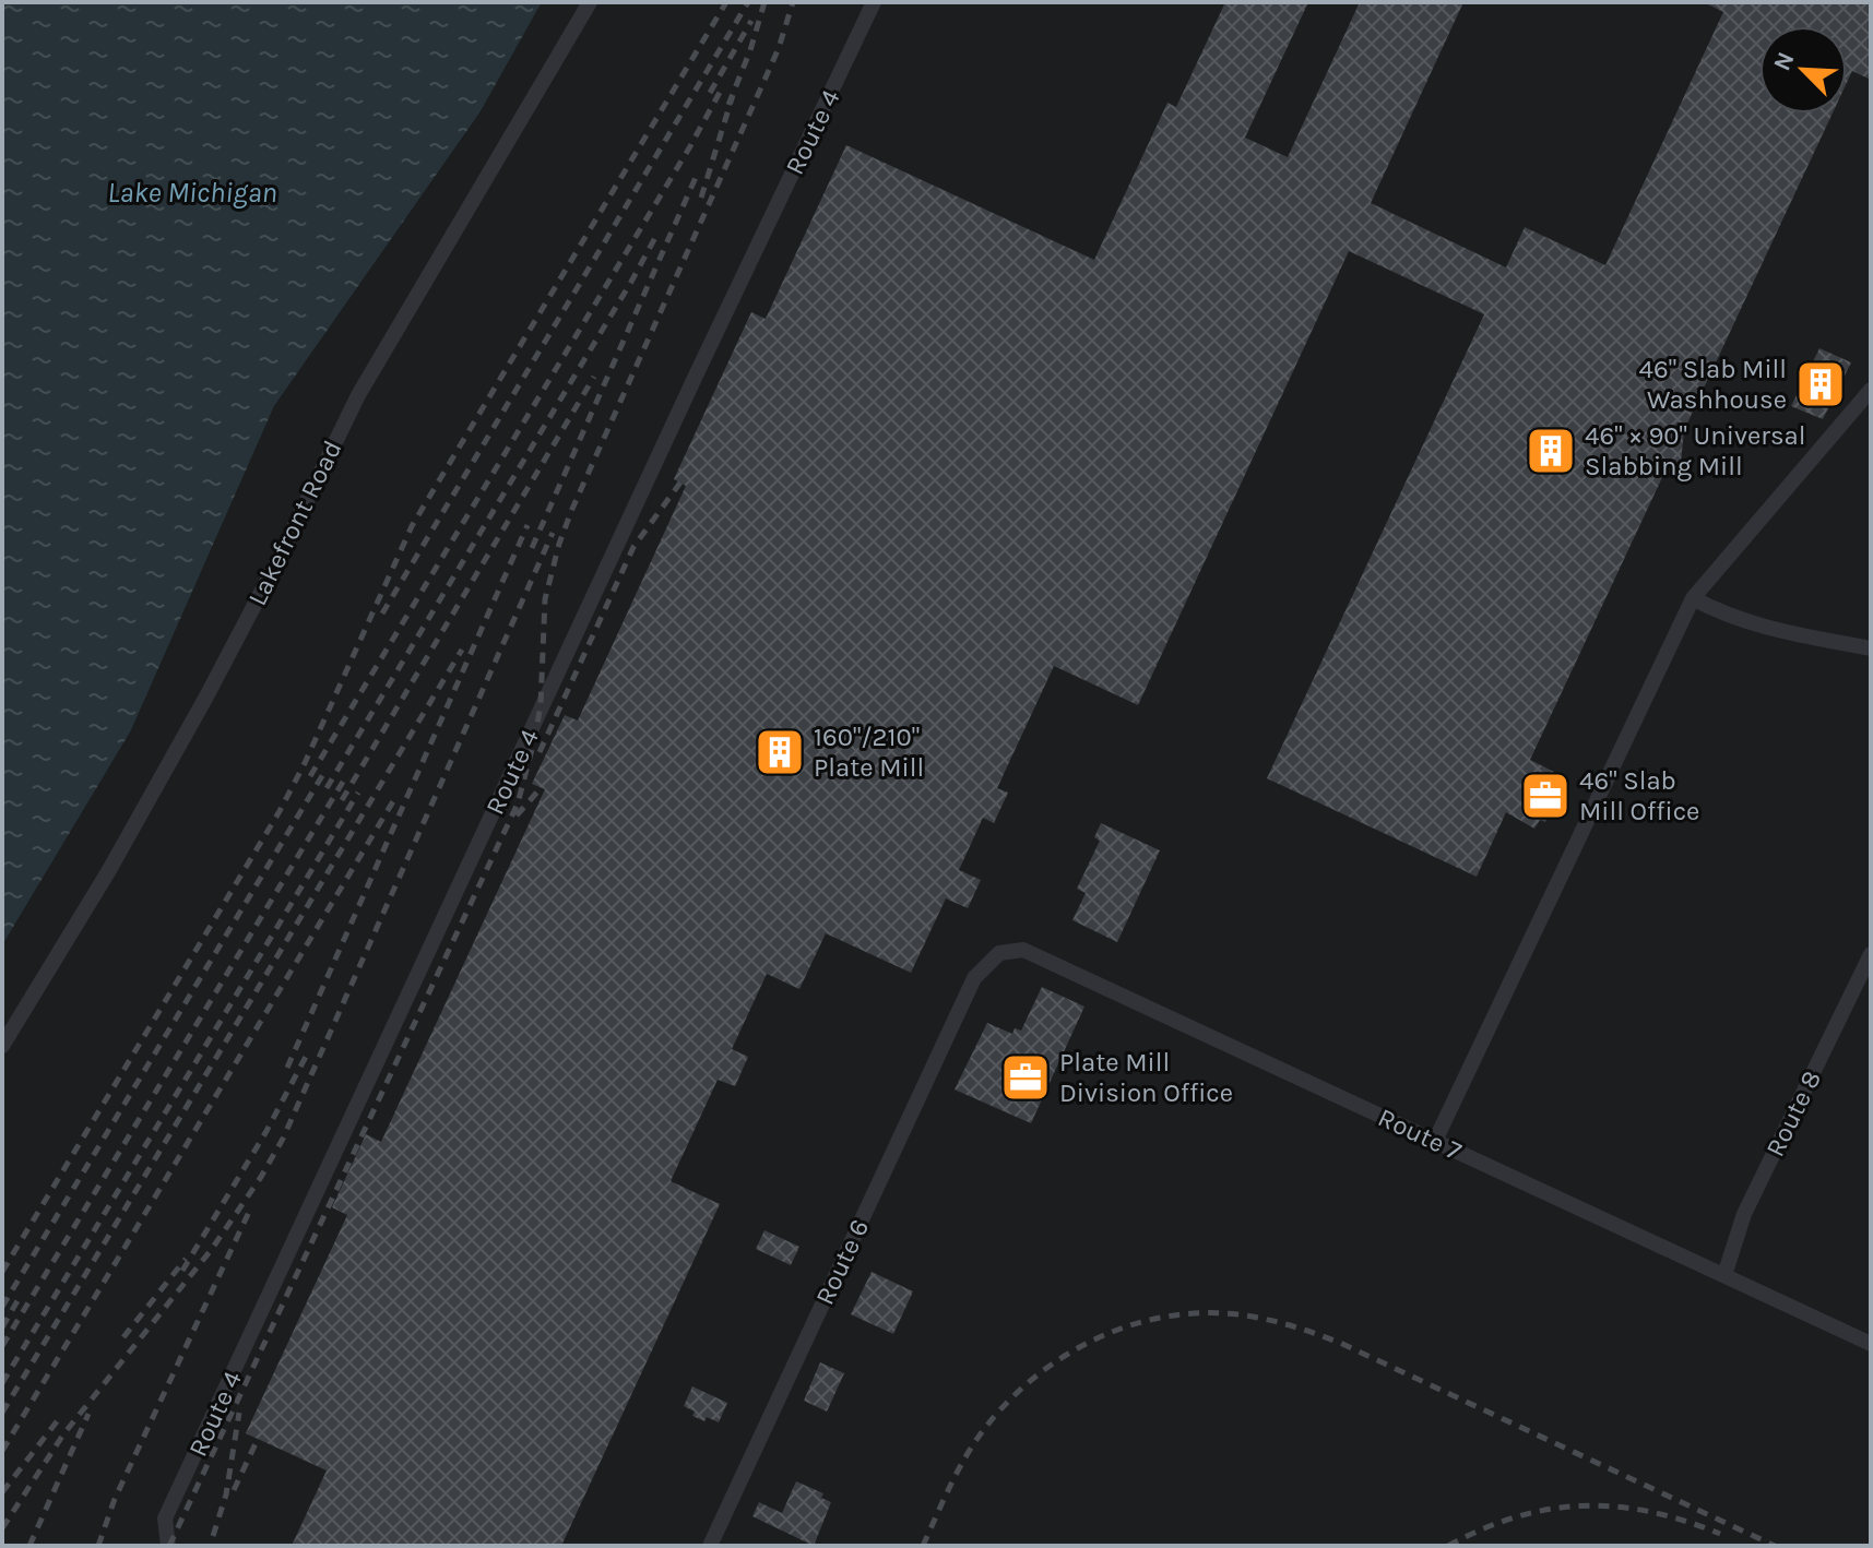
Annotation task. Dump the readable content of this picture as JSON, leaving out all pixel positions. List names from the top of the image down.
{
  "streets": {
    "street": [
      "Route 4",
      "Lakefront Road",
      "Route 8",
      "Route 7",
      "Route 6"
    ]
  },
  "crossings": [
    ["Route 8", "Route 7"],
    ["Route 7", "Route 6"]
  ],
  "water": ["Lake Michigan"],
  "places": {
    "building": ["46\" Slab Mill Washhouse", "46\" × 90\" Universal Slabbing Mill", "160\"/210\" Plate Mill"],
    "office": ["46\" Slab Mill Office", "Plate Mill Division Office"]
  },
  "north": "top left"
}
